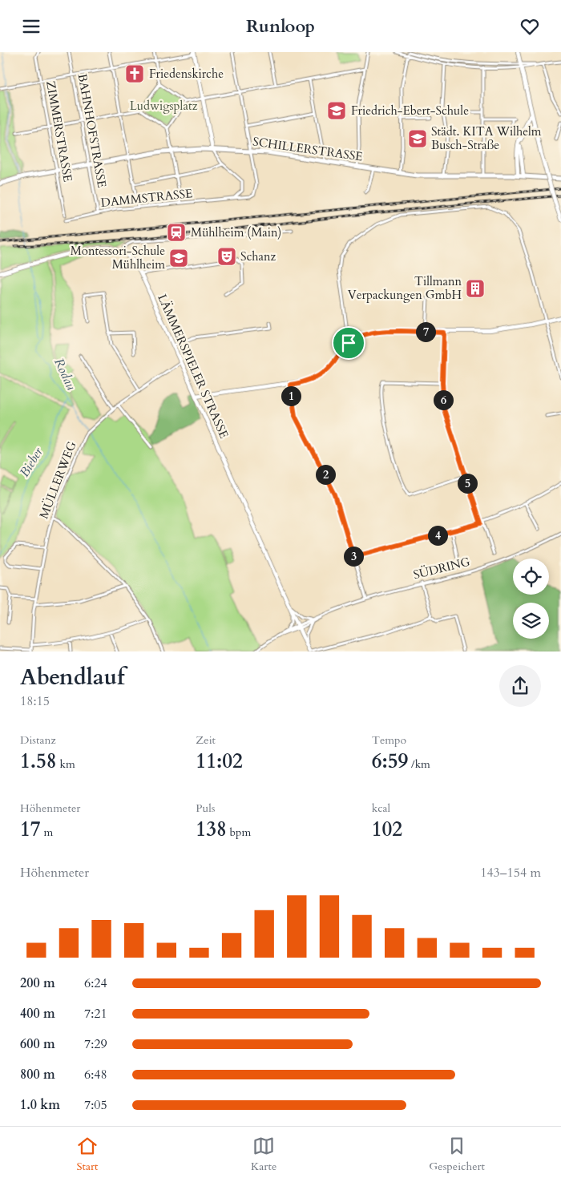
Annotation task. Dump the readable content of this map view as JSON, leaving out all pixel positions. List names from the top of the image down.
{
  "streets": {
    "main road": ["SCHILLERSTRASSE", "LÄMMERSPIELER STRASSE"],
    "street": [
      "BAHNHOFSTRASSE",
      "ZIMMERSTRASSE",
      "DAMMSTRASSE",
      "MÜLLERWEG",
      "SÜDRING"
    ]
  },
  "crossings": [
    ["BAHNHOFSTRASSE", "SCHILLERSTRASSE"],
    ["BAHNHOFSTRASSE", "DAMMSTRASSE"],
    ["ZIMMERSTRASSE", "SCHILLERSTRASSE"],
    ["SCHILLERSTRASSE", "DAMMSTRASSE"],
    ["LÄMMERSPIELER STRASSE", "MÜLLERWEG"],
    ["LÄMMERSPIELER STRASSE", "SÜDRING"]
  ],
  "water": ["Rodau", "Bieber"],
  "parks": ["Ludwigsplatz"],
  "places": {
    "church": ["Friedenskirche"],
    "school or university": ["Friedrich-Ebert-Schule", "Städt. KITA Wilhelm Busch-Straße", "Montessori-Schule Mühlheim"],
    "station": ["Mühlheim (Main)"],
    "theatre": ["Schanz"],
    "building": ["Tillmann Verpackungen GmbH"]
  },
  "page": {
    "header": "Runloop",
    "pins": [
      "7",
      "1",
      "6",
      "2",
      "5",
      "4",
      "3"
    ],
    "heading": ["Abendlauf", "18:15"],
    "stats": [
      ["Distanz", "1.58 km"],
      ["Zeit", "11:02"],
      ["Tempo", "6:59 /km"],
      ["Höhenmeter", "17 m"],
      ["Puls", "138 bpm"],
      ["kcal", "102"]
    ],
    "chart": ["Höhenmeter", "143–154 m"],
    "list": [
      {
        "name": "200 m",
        "note": "6:24"
      },
      {
        "name": "400 m",
        "note": "7:21"
      },
      {
        "name": "600 m",
        "note": "7:29"
      },
      {
        "name": "800 m",
        "note": "6:48"
      },
      {
        "name": "1.0 km",
        "note": "7:05"
      }
    ],
    "tabs": ["Start", "Karte", "Gespeichert"]
  }
}
